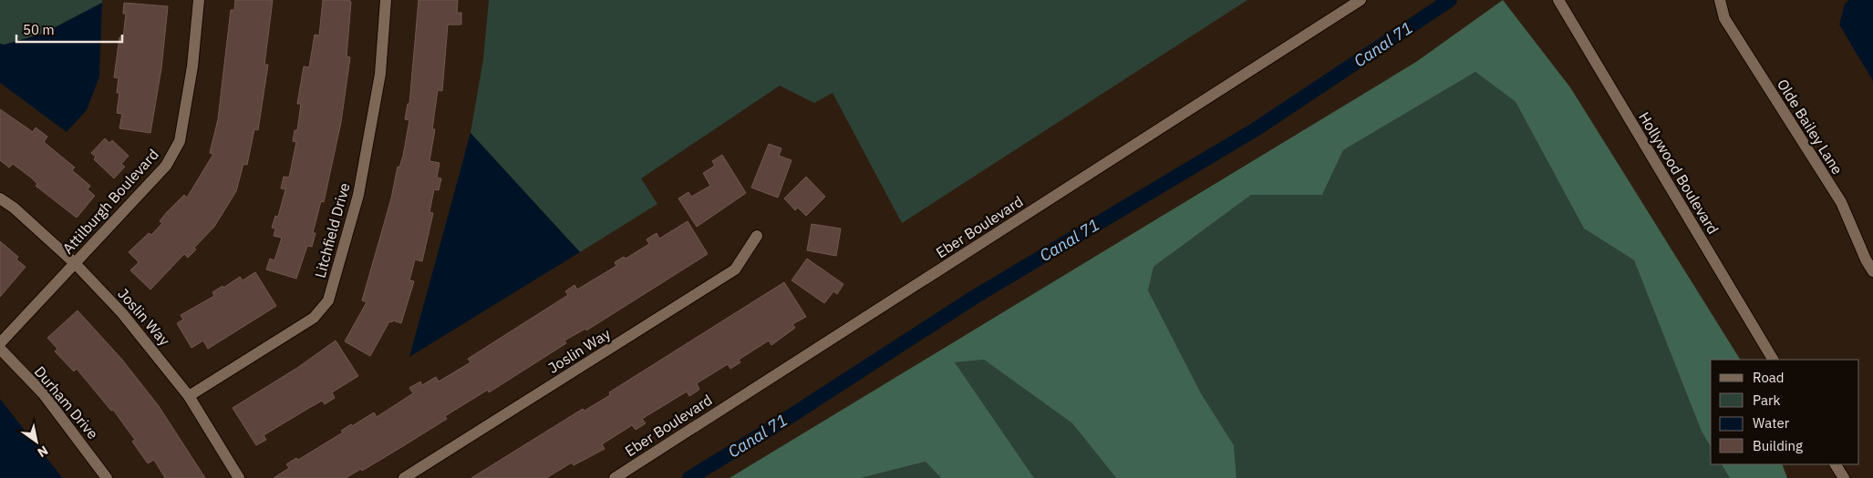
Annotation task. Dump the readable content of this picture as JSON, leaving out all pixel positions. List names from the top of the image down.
{
  "streets": {
    "street": [
      "Olde Bailey Lane",
      "Hollywood Boulevard",
      "Attilburgh Boulevard",
      "Eber Boulevard",
      "Litchfield Drive",
      "Joslin Way",
      "Durham Drive"
    ]
  },
  "crossings": [
    ["Attilburgh Boulevard", "Joslin Way"],
    ["Litchfield Drive", "Joslin Way"]
  ],
  "water": ["Canal 71"],
  "legend": [
    "Road",
    "Park",
    "Water",
    "Building"
  ],
  "scale_bar": "50 m",
  "north": "bottom right"
}
